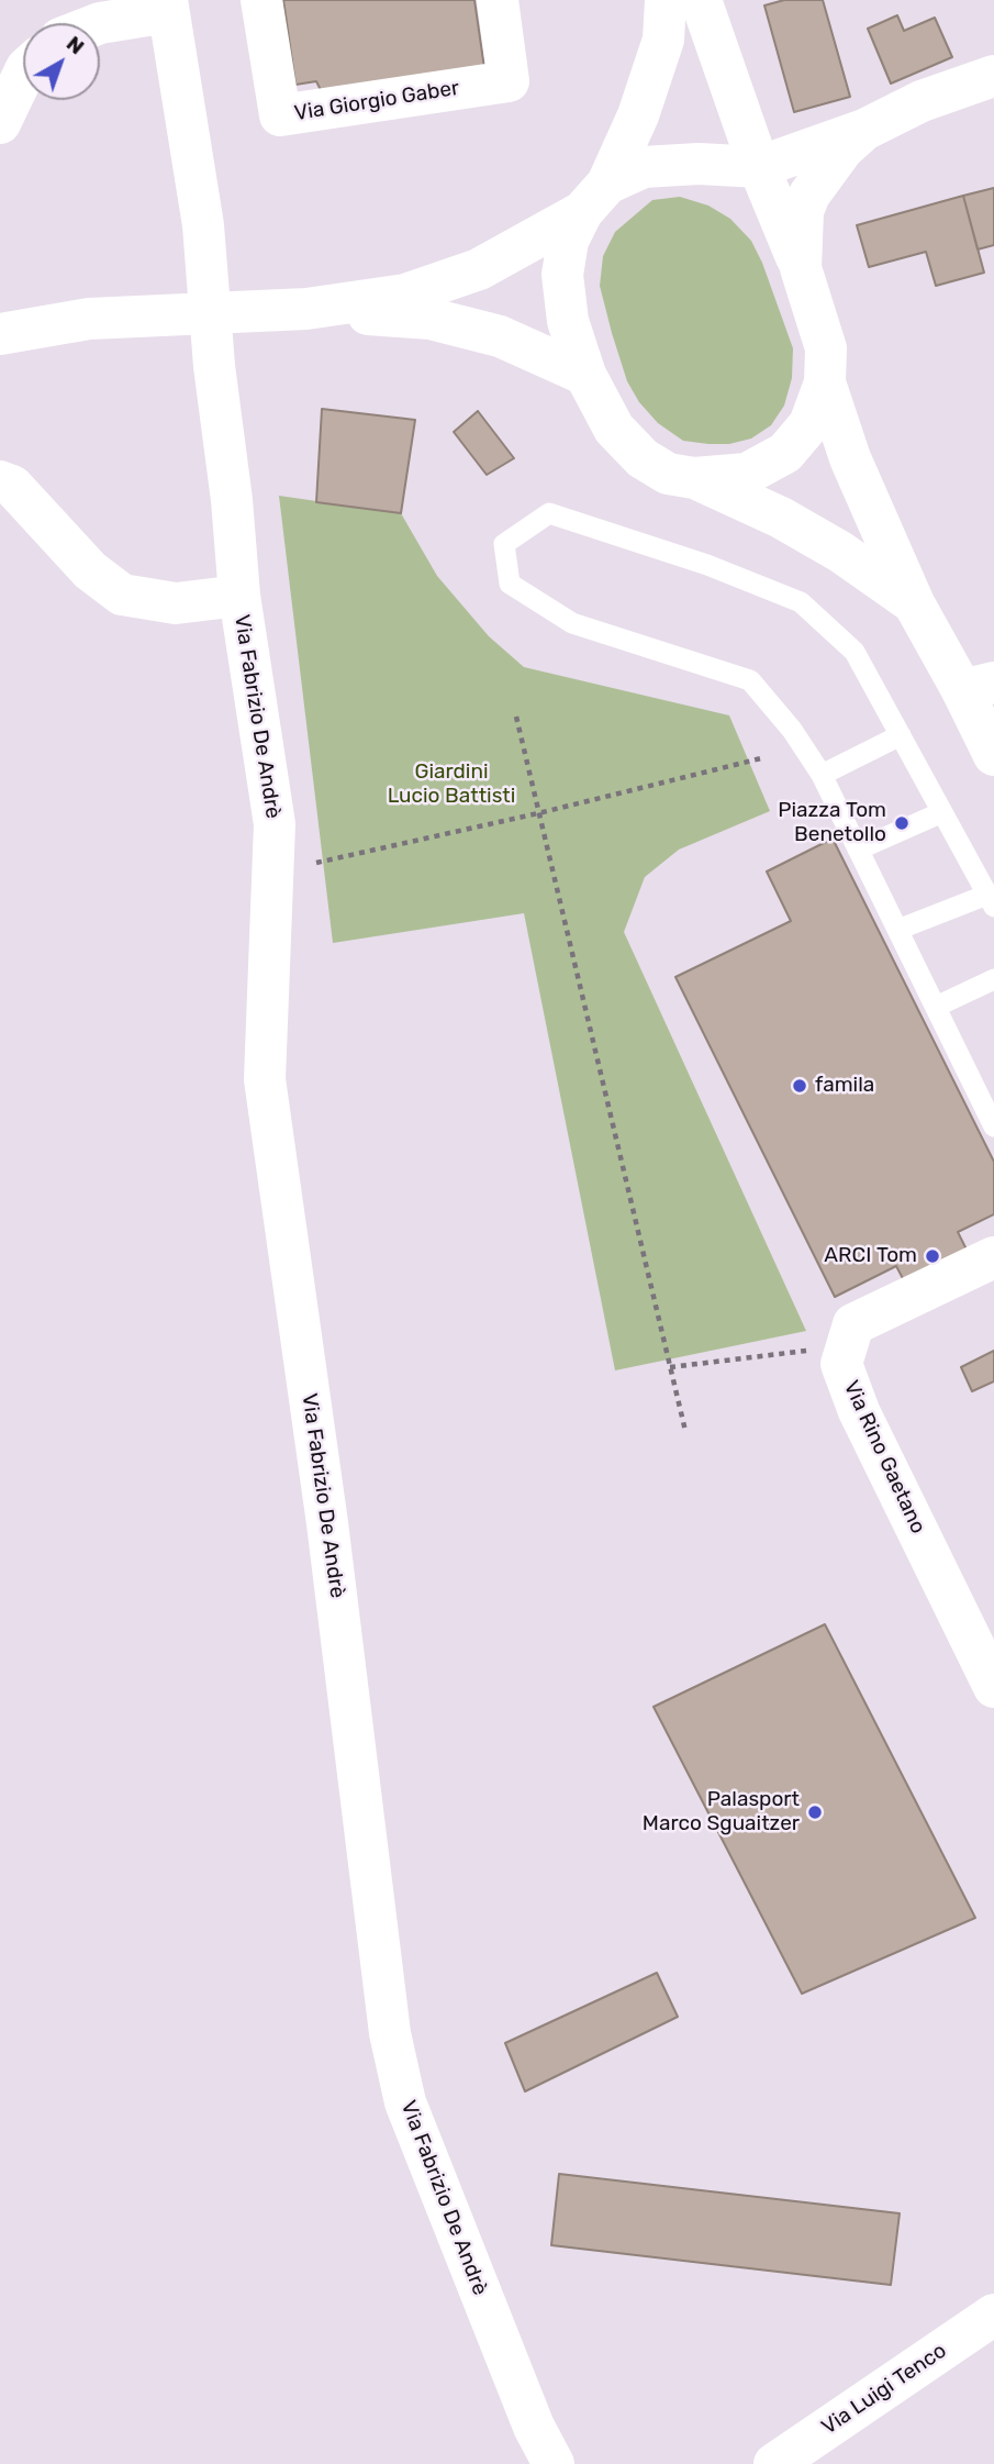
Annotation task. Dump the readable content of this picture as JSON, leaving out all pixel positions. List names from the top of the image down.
{
  "streets": {
    "street": [
      "Via Giorgio Gaber",
      "Via Fabrizio De Andrè",
      "Via Rino Gaetano",
      "Via Luigi Tenco"
    ]
  },
  "parks": ["Giardini Lucio Battisti"],
  "places": [
    "Piazza Tom Benetollo",
    "famila",
    "ARCI Tom",
    "Palasport Marco Sguaitzer"
  ],
  "north": "top right"
}
